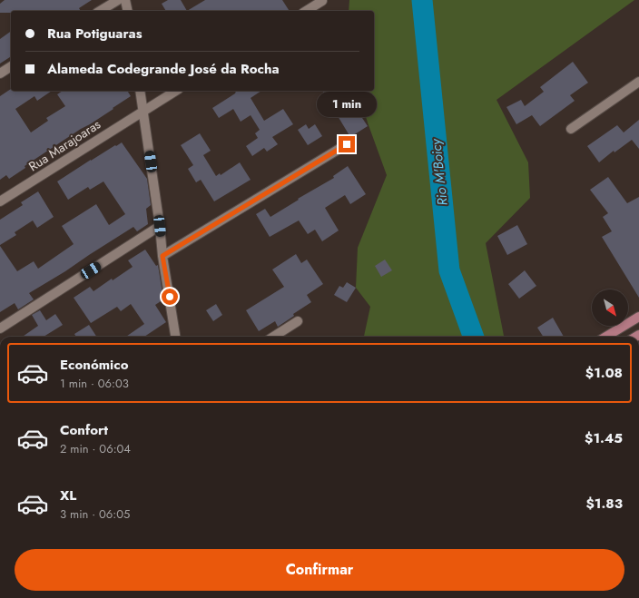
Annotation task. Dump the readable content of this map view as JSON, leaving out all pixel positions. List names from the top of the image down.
{
  "streets": {
    "street": ["Rua Marajoaras"]
  },
  "water": ["Rio M'Boicy"],
  "north": "bottom right",
  "page": {
    "banner": ["Rua Potiguaras", "Alameda Codegrande José da Rocha"],
    "bubble": "1 min",
    "list": [
      {
        "name": "Económico",
        "note": "1 min · 06:03",
        "value": "$1.08"
      },
      {
        "name": "Confort",
        "note": "2 min · 06:04",
        "value": "$1.45"
      },
      {
        "name": "XL",
        "note": "3 min · 06:05",
        "value": "$1.83"
      }
    ],
    "buttons": "Confirmar"
  }
}
